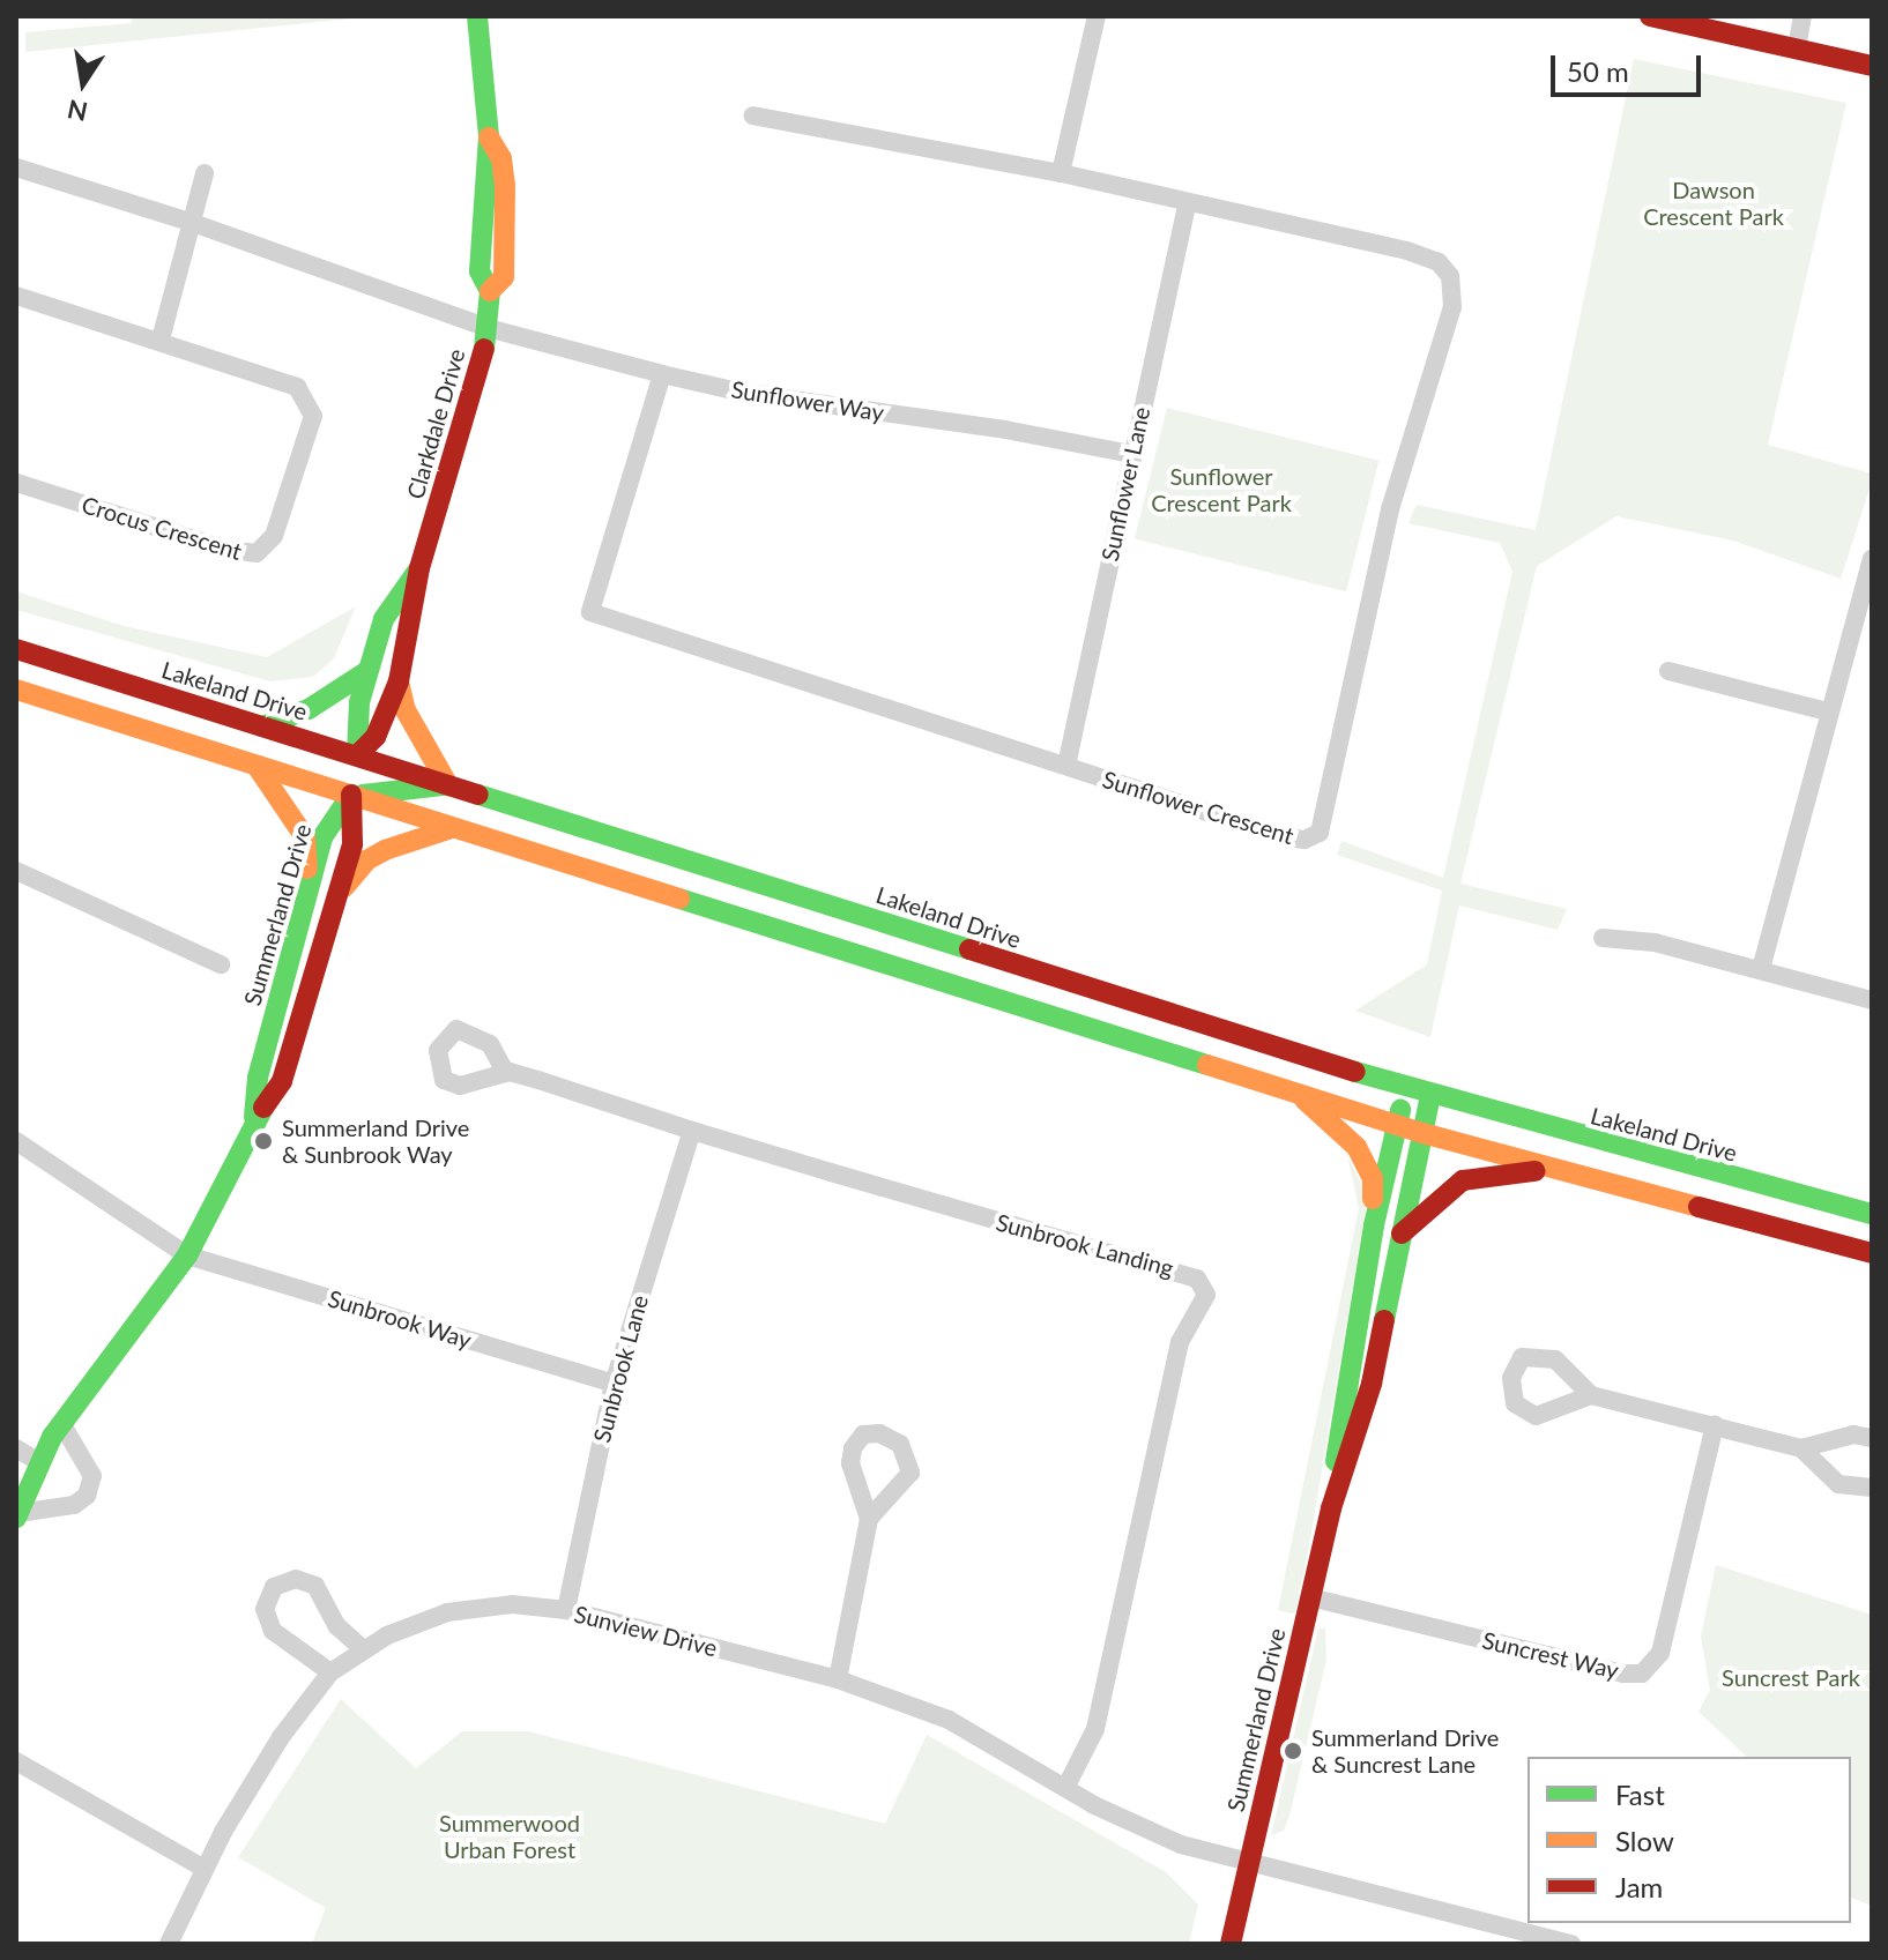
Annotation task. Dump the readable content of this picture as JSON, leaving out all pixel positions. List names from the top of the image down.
{
  "streets": {
    "main road": ["Clarkdale Drive", "Lakeland Drive", "Summerland Drive"],
    "street": [
      "Sunflower Way",
      "Sunflower Lane",
      "Crocus Crescent",
      "Sunflower Crescent",
      "Sunbrook Landing",
      "Sunbrook Way",
      "Sunbrook Lane",
      "Sunview Drive",
      "Suncrest Way"
    ]
  },
  "crossings": [
    ["Sunflower Way", "Clarkdale Drive"],
    ["Sunflower Way", "Sunflower Lane"],
    ["Sunflower Way", "Sunflower Crescent"],
    ["Clarkdale Drive", "Lakeland Drive"],
    ["Sunflower Lane", "Sunflower Crescent"],
    ["Lakeland Drive", "Summerland Drive"],
    ["Summerland Drive", "Sunbrook Way"],
    ["Summerland Drive", "Sunview Drive"],
    ["Summerland Drive", "Suncrest Way"],
    ["Sunbrook Landing", "Sunbrook Lane"],
    ["Sunbrook Landing", "Sunview Drive"],
    ["Sunbrook Way", "Sunbrook Lane"],
    ["Sunbrook Lane", "Sunview Drive"]
  ],
  "parks": [
    "Dawson Crescent Park",
    "Sunflower Crescent Park",
    "Suncrest Park",
    "Summerwood Urban Forest"
  ],
  "places": ["Summerland Drive & Sunbrook Way", "Summerland Drive & Suncrest Lane"],
  "legend": ["Fast", "Slow", "Jam"],
  "scale_bar": "50 m",
  "north": "bottom"
}
